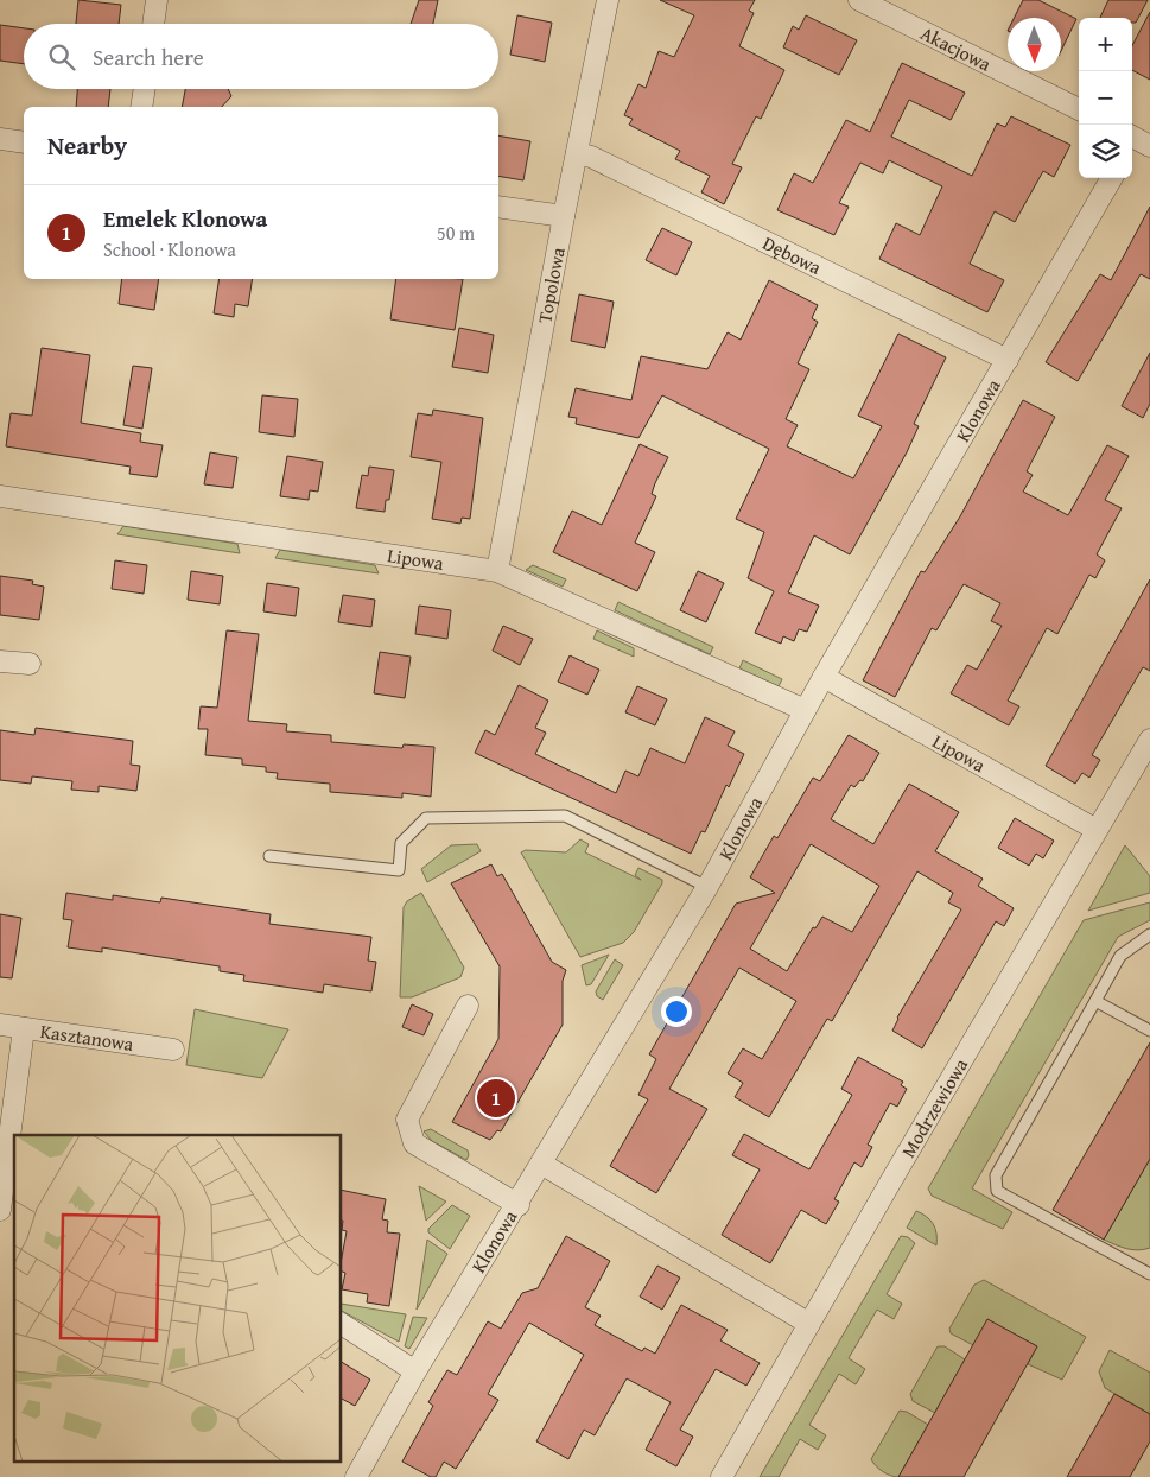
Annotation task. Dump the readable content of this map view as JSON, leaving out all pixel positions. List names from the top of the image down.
{
  "streets": {
    "street": [
      "Akacjowa",
      "Dębowa",
      "Topolowa",
      "Klonowa",
      "Lipowa",
      "Kasztanowa",
      "Modrzewiowa"
    ]
  },
  "crossings": [
    ["Dębowa", "Topolowa"],
    ["Dębowa", "Klonowa"],
    ["Topolowa", "Lipowa"],
    ["Klonowa", "Lipowa"],
    ["Lipowa", "Modrzewiowa"]
  ],
  "north": "bottom",
  "page": {
    "map_buttons": ["+", "−"],
    "search": "Search here",
    "heading": "Nearby",
    "list": [
      {
        "mark": "1",
        "name": "Emelek Klonowa",
        "note": "School · Klonowa",
        "value": "50 m"
      }
    ],
    "pins": "1"
  }
}
